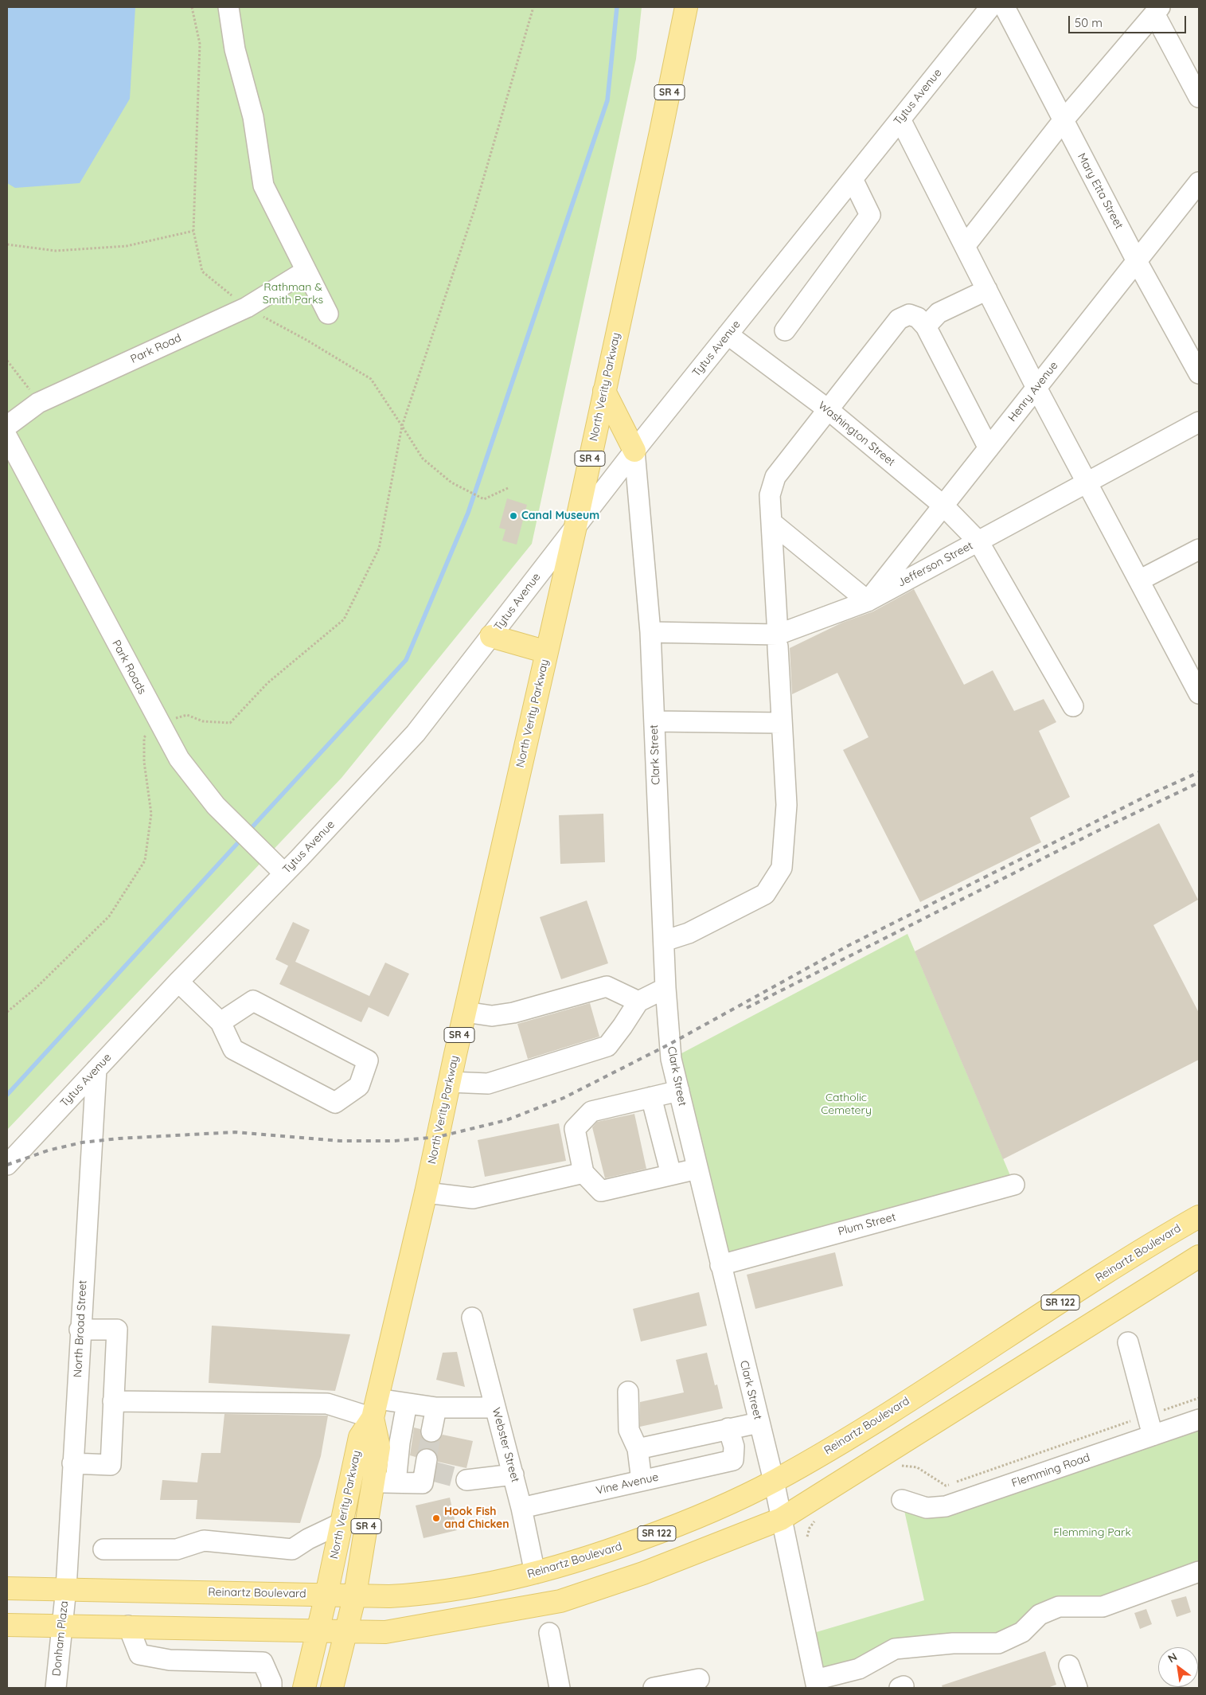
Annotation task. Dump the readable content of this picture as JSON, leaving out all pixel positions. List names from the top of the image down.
{
  "streets": {
    "main road": [
      "SR 4",
      "North Verity Parkway",
      "Reinartz Boulevard",
      "SR 122"
    ],
    "street": [
      "Tytus Avenue",
      "Mary Etta Street",
      "Park Road",
      "Henry Avenue",
      "Washington Street",
      "Jefferson Street",
      "Park Roads",
      "Clark Street",
      "Plum Street",
      "North Broad Street",
      "Webster Street",
      "Flemming Road",
      "Vine Avenue",
      "Donham Plaza"
    ]
  },
  "crossings": [
    ["SR 4", "North Verity Parkway"],
    ["SR 4", "Reinartz Boulevard"],
    ["Tytus Avenue", "North Verity Parkway"],
    ["Tytus Avenue", "Washington Street"],
    ["Tytus Avenue", "Park Roads"],
    ["Tytus Avenue", "Clark Street"],
    ["Tytus Avenue", "North Broad Street"],
    ["Mary Etta Street", "Henry Avenue"],
    ["North Verity Parkway", "Reinartz Boulevard"],
    ["Henry Avenue", "Washington Street"],
    ["Henry Avenue", "Jefferson Street"],
    ["Washington Street", "Jefferson Street"],
    ["Jefferson Street", "Clark Street"],
    ["Clark Street", "Plum Street"],
    ["Clark Street", "Reinartz Boulevard"],
    ["Reinartz Boulevard", "North Broad Street"],
    ["Reinartz Boulevard", "Webster Street"],
    ["Reinartz Boulevard", "Donham Plaza"],
    ["North Broad Street", "Donham Plaza"],
    ["Webster Street", "Vine Avenue"]
  ],
  "parks": ["Rathman & Smith Parks", "Catholic Cemetery", "Flemming Park"],
  "places": ["Canal Museum", "Hook Fish and Chicken"],
  "scale_bar": "50 m",
  "north": "top left"
}
